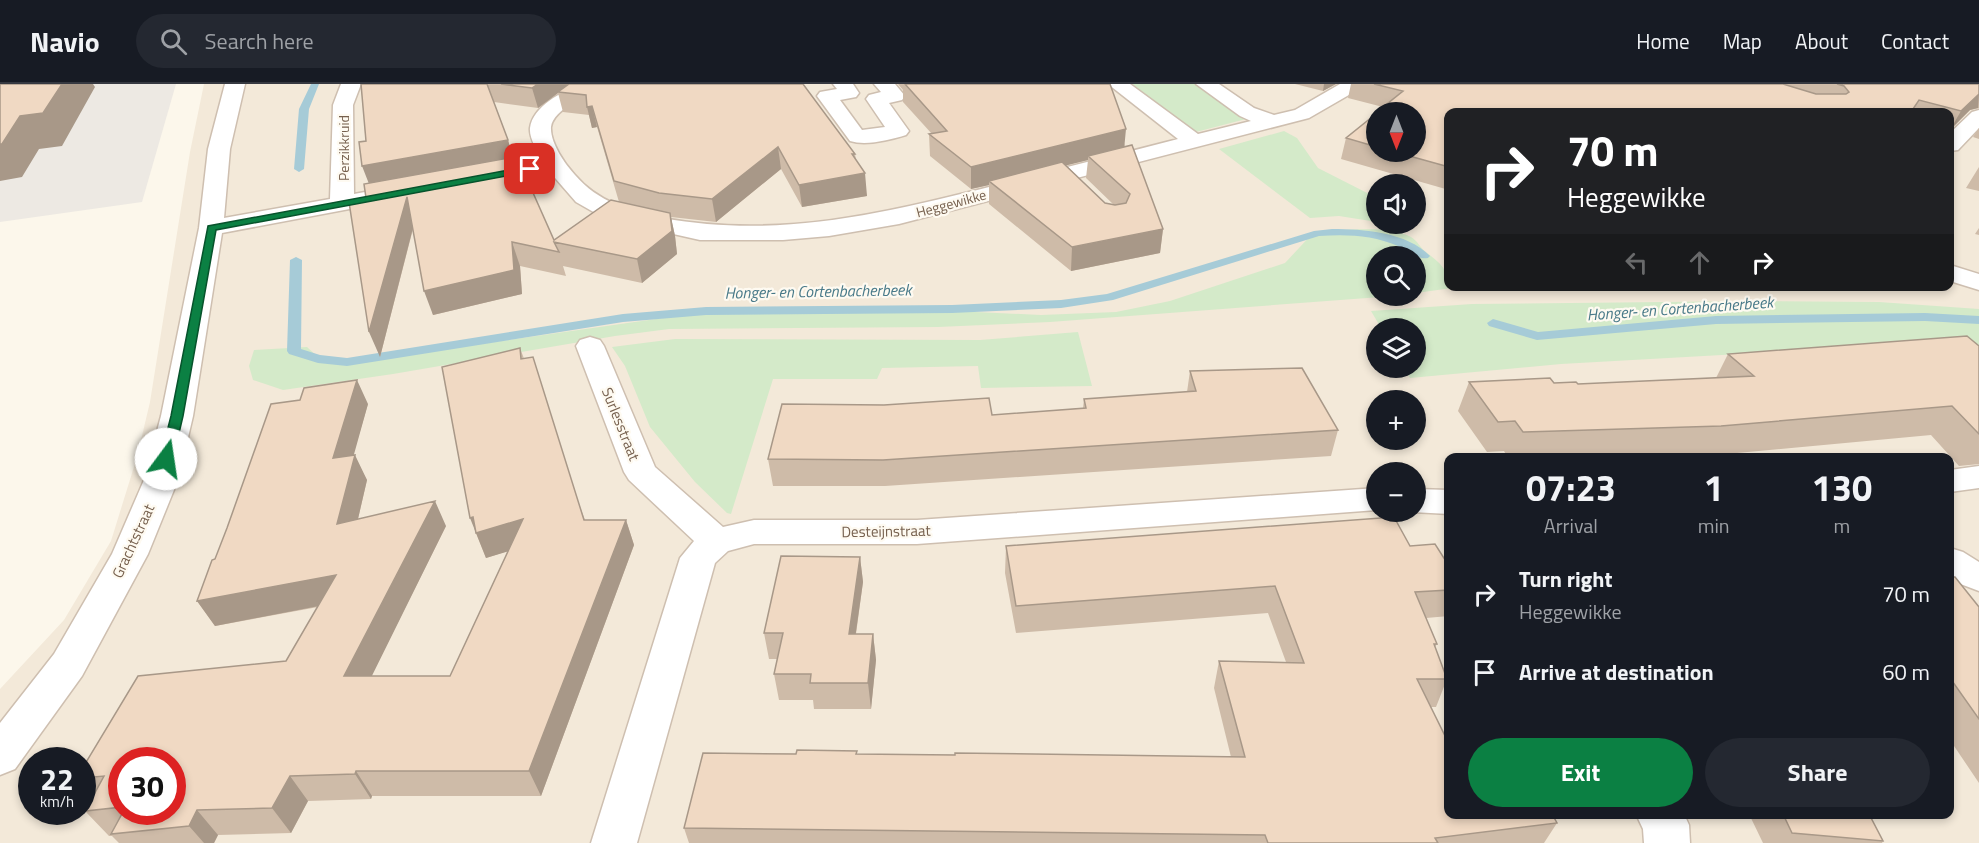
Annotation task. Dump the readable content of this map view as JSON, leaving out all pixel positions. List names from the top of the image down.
{
  "streets": {
    "street": [
      "Perzikkruid",
      "Heggewikke",
      "Surlesstraat",
      "Desteijnstraat",
      "Grachtstraat"
    ]
  },
  "crossings": [
    ["Surlesstraat", "Desteijnstraat"]
  ],
  "water": ["Honger- en Cortenbacherbeek"],
  "north": "bottom",
  "page": {
    "header": "Navio",
    "search": "Search here",
    "nav": [
      "Home",
      "Map",
      "About",
      "Contact"
    ],
    "map_buttons": ["+", "−"],
    "turn": ["70 m", "Heggewikke"],
    "eta": [
      "07:23",
      "Arrival",
      "1",
      "min",
      "130",
      "m"
    ],
    "list": [
      {
        "name": "Turn right",
        "note": "Heggewikke",
        "value": "70 m"
      },
      {
        "name": "Arrive at destination",
        "value": "60 m"
      }
    ],
    "buttons": ["Exit", "Share"],
    "speed": "22 km/h",
    "limit": "30"
  }
}
